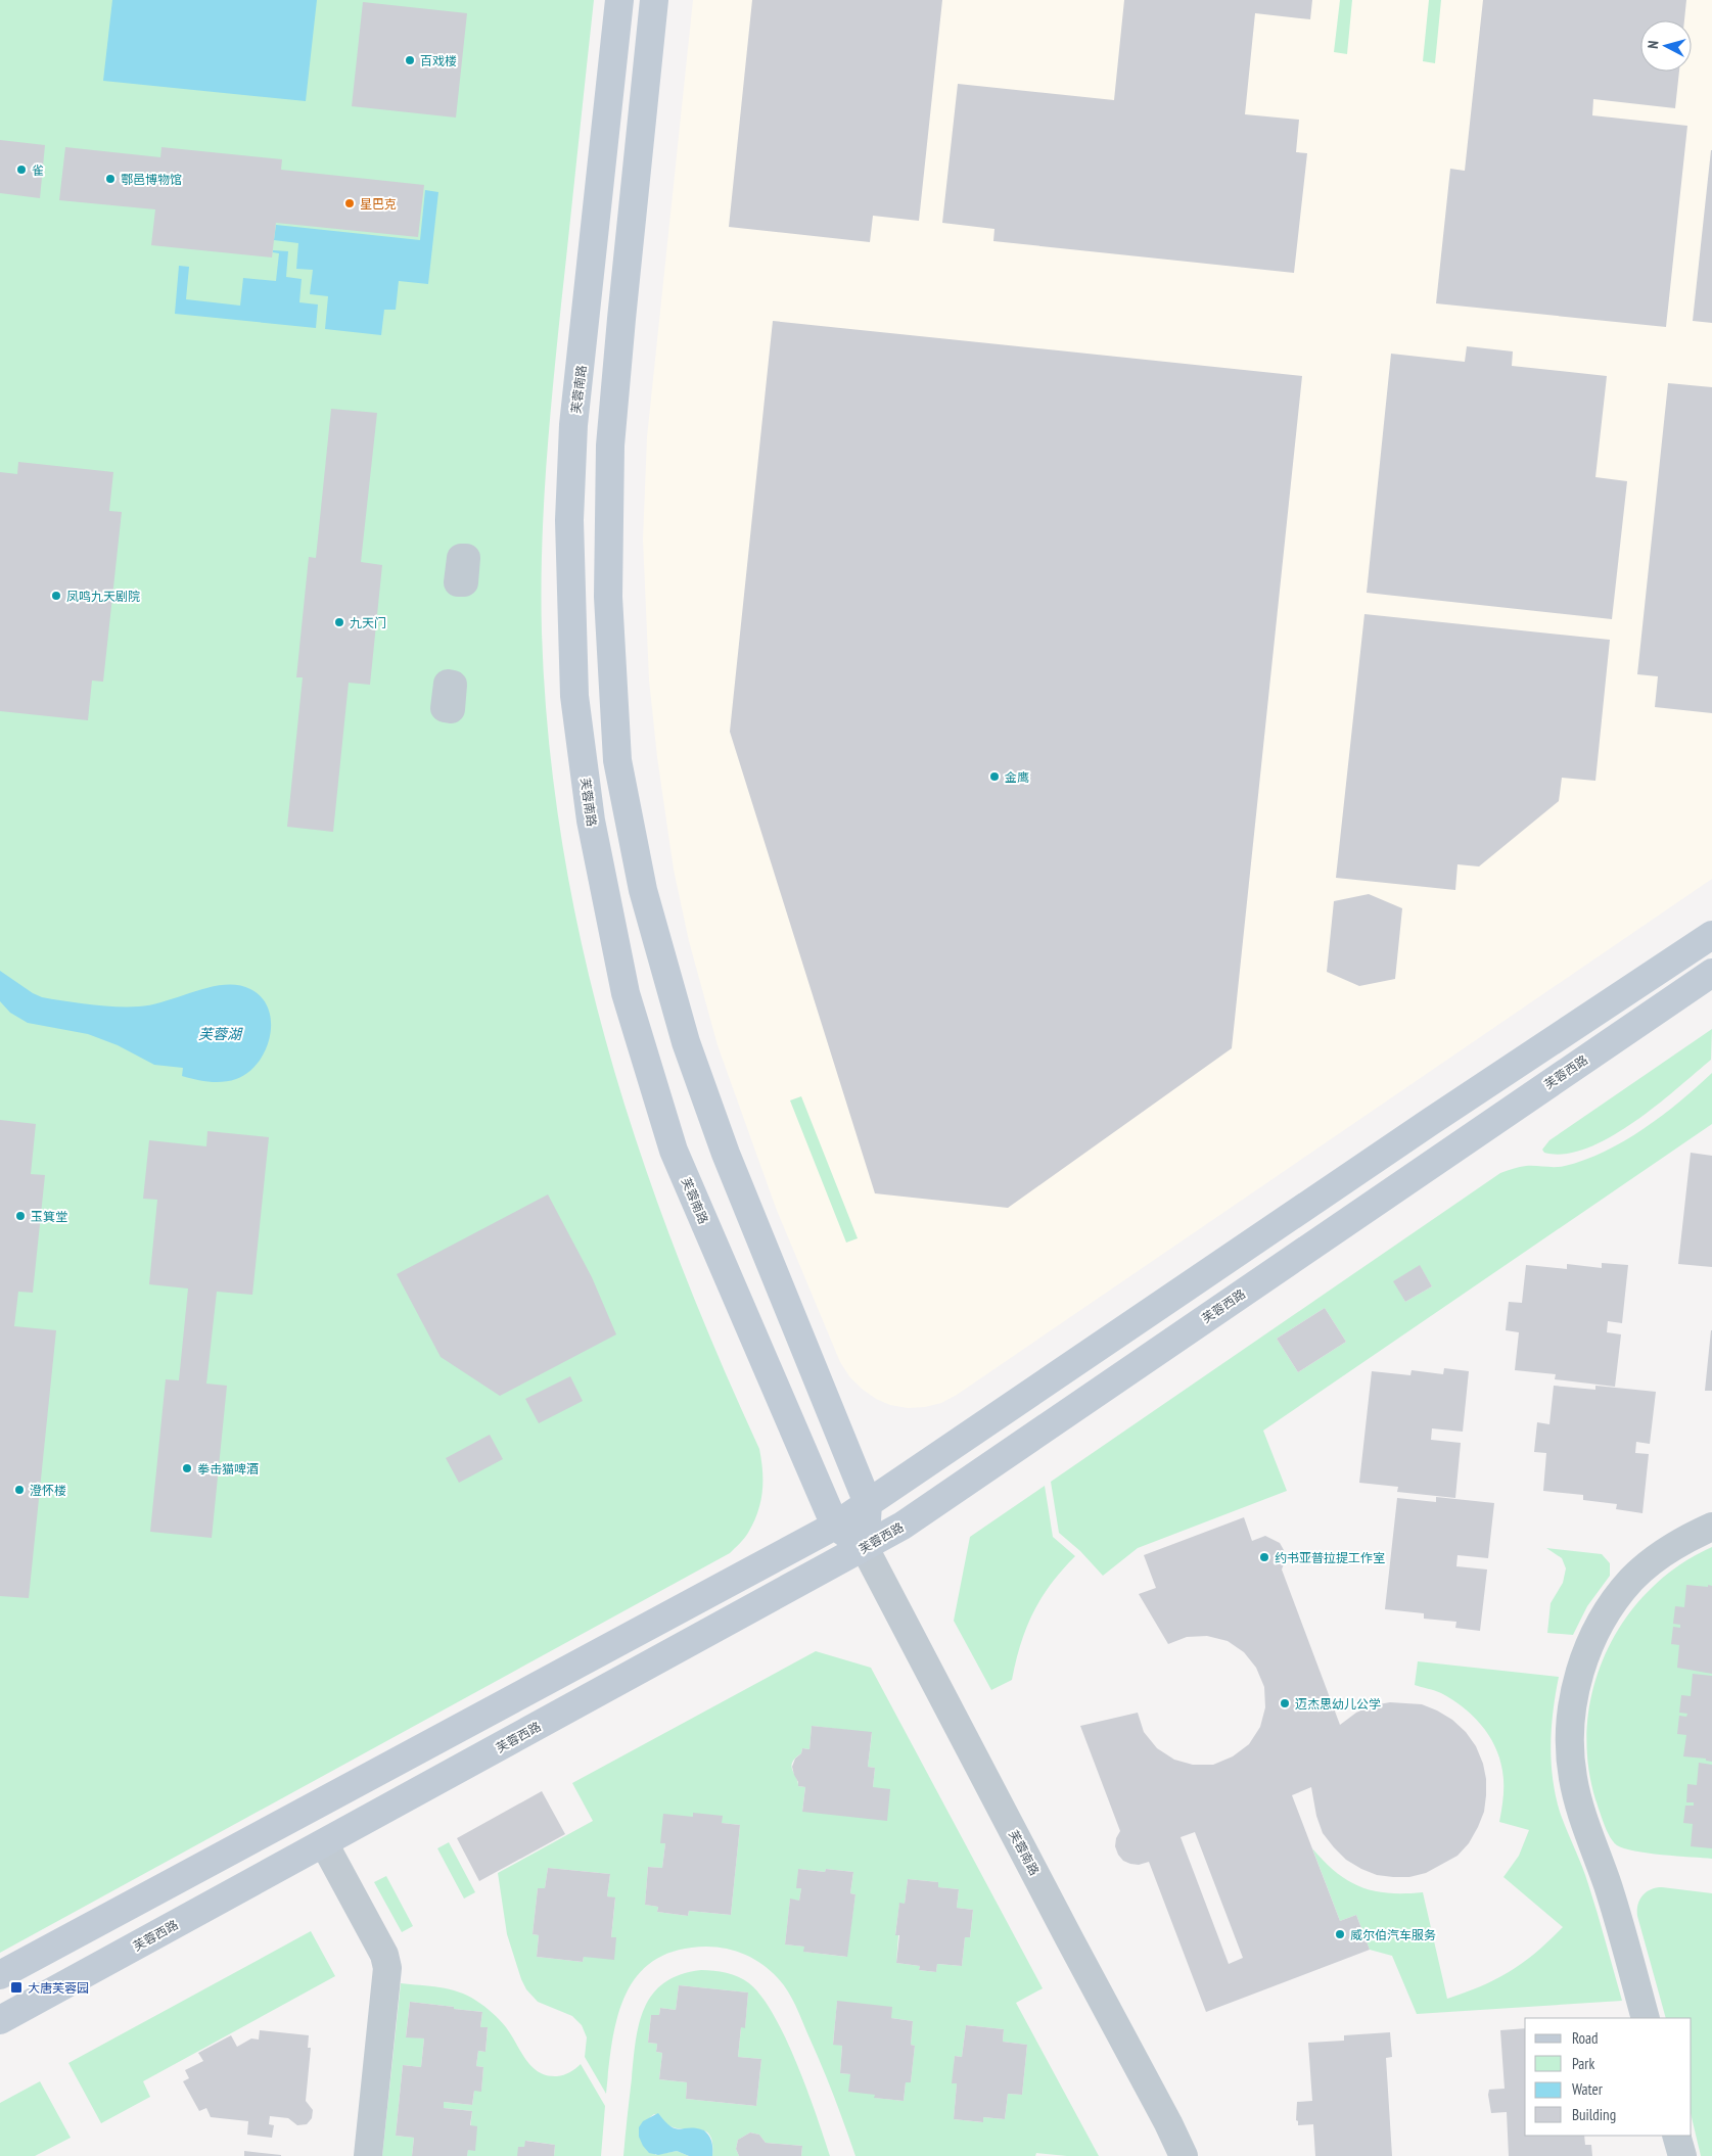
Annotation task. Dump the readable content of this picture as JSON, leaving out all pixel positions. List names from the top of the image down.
{
  "streets": {
    "main road": ["芙蓉南路", "芙蓉西路"]
  },
  "crossings": [
    ["芙蓉南路", "芙蓉西路"]
  ],
  "water": ["芙蓉湖"],
  "places": {
    "other": [
      "百戏楼",
      "雀",
      "鄠邑博物馆",
      "星巴克",
      "凤鸣九天剧院",
      "九天门",
      "金鹰",
      "玉箕堂",
      "拳击猫啤酒",
      "澄怀楼",
      "约书亚普拉提工作室",
      "迈杰思幼儿公学",
      "威尔伯汽车服务"
    ],
    "transit": ["大唐芙蓉园"]
  },
  "legend": [
    "Road",
    "Park",
    "Water",
    "Building"
  ],
  "north": "left"
}
